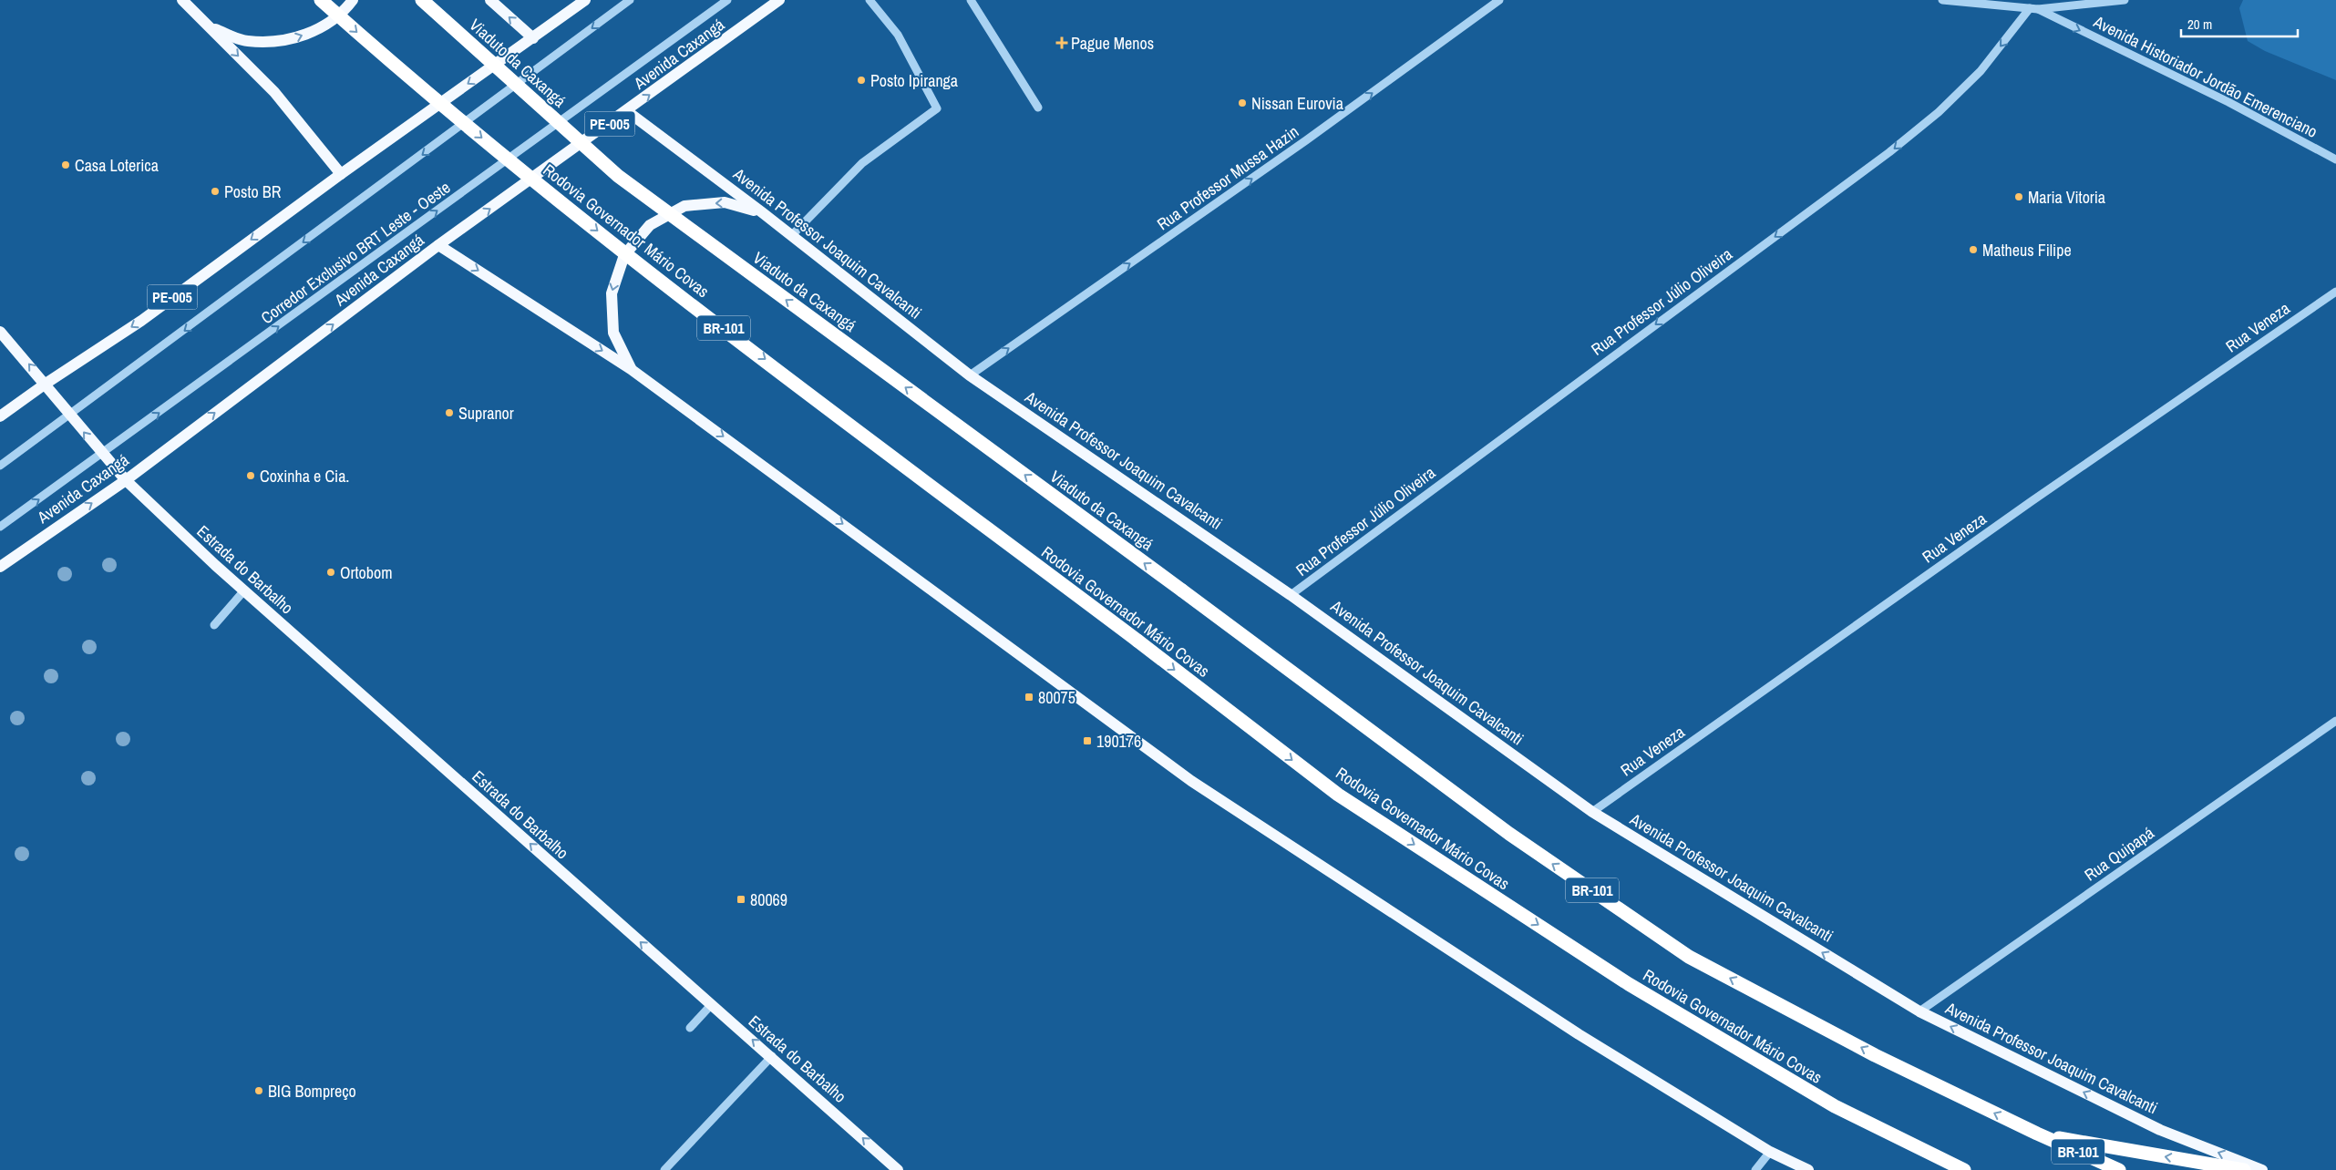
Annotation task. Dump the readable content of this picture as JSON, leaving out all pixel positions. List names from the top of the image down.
{
  "streets": {
    "highway": ["Viaduto da Caxangá", "Rodovia Governador Mário Covas", "BR-101"],
    "main road": [
      "Avenida Caxangá",
      "PE-005",
      "Avenida Professor Joaquim Cavalcanti",
      "Estrada do Barbalho"
    ],
    "street": [
      "Avenida Historiador Jordão Emerenciano",
      "Rua Professor Mussa Hazin",
      "Corredor Exclusivo BRT Leste - Oeste",
      "Rua Professor Júlio Oliveira",
      "Rua Veneza",
      "Rua Quipapá"
    ]
  },
  "crossings": [
    ["Avenida Caxangá", "Avenida Professor Joaquim Cavalcanti"],
    ["Avenida Caxangá", "Estrada do Barbalho"],
    ["Viaduto da Caxangá", "BR-101"],
    ["Avenida Historiador Jordão Emerenciano", "Rua Professor Júlio Oliveira"],
    ["PE-005", "Estrada do Barbalho"],
    ["Rua Professor Mussa Hazin", "Avenida Professor Joaquim Cavalcanti"],
    ["Avenida Professor Joaquim Cavalcanti", "Rua Professor Júlio Oliveira"],
    ["Avenida Professor Joaquim Cavalcanti", "Rua Veneza"],
    ["Avenida Professor Joaquim Cavalcanti", "Rua Quipapá"],
    ["Corredor Exclusivo BRT Leste - Oeste", "Estrada do Barbalho"]
  ],
  "one_way": [
    "Avenida Caxangá",
    "Viaduto da Caxangá",
    "Avenida Historiador Jordão Emerenciano",
    "Rua Professor Mussa Hazin",
    "Rodovia Governador Mário Covas",
    "Avenida Professor Joaquim Cavalcanti",
    "Rua Professor Júlio Oliveira",
    "Estrada do Barbalho"
  ],
  "places": {
    "health": ["Pague Menos"],
    "other": [
      "Posto Ipiranga",
      "Nissan Eurovia",
      "Casa Loterica",
      "Posto BR",
      "Maria Vitoria",
      "Matheus Filipe",
      "Supranor",
      "Coxinha e Cia.",
      "Ortobom",
      "BIG Bompreço"
    ],
    "transit": ["80075", "190176", "80069"]
  },
  "scale_bar": "20 m"
}
